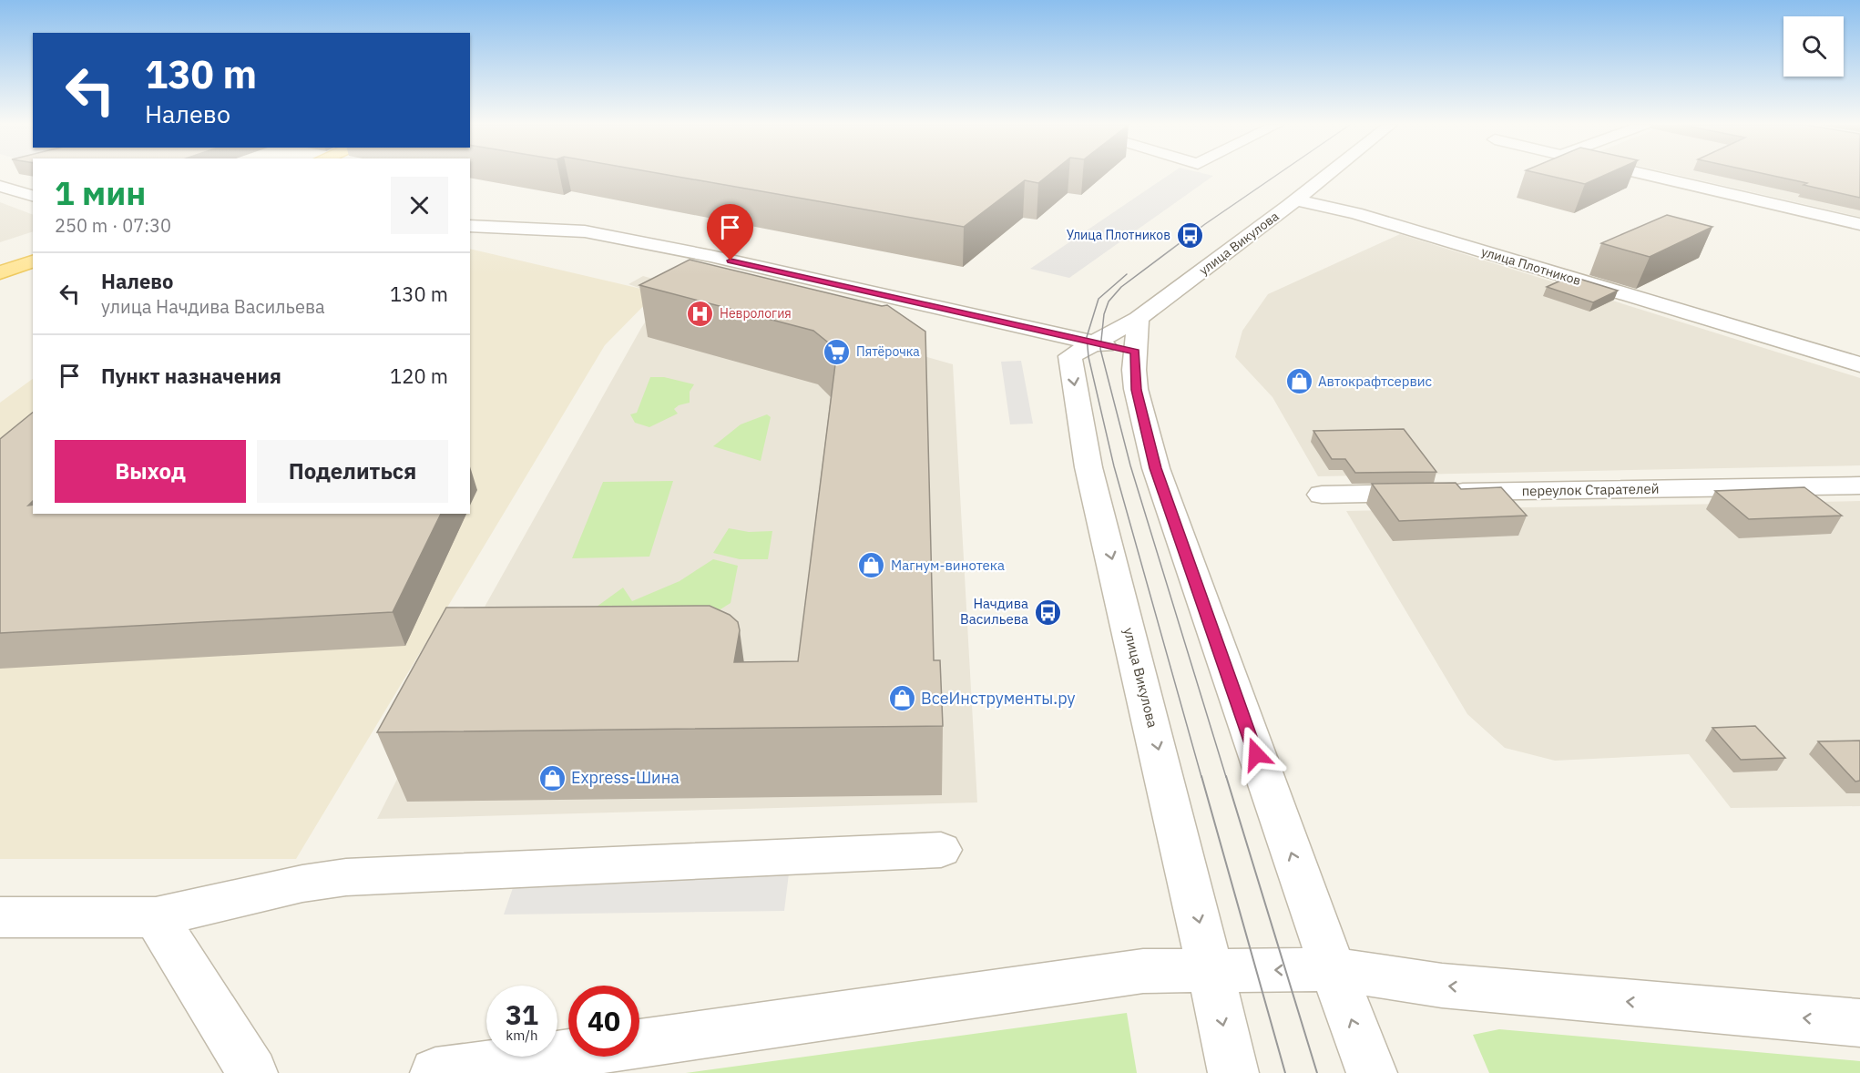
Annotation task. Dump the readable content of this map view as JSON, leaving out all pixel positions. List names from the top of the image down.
{
  "streets": {
    "street": ["улица Викулова", "улица Плотников", "переулок Старателей"]
  },
  "crossings": [
    ["улица Викулова", "улица Плотников"]
  ],
  "places": {
    "bus stop": ["Улица Плотников", "Начдива Васильева"],
    "hospital": ["Неврология"],
    "supermarket": ["Пятёрочка"],
    "shop": [
      "Автокрафтсервис",
      "Магнум-винотека",
      "ВсеИнструменты.ру",
      "Express-Шина"
    ]
  },
  "page": {
    "turn": ["130 m", "Налево"],
    "heading": ["1 мин", "250 m · 07:30"],
    "list": [
      {
        "name": "Налево",
        "note": "улица Начдива Васильева",
        "value": "130 m"
      },
      {
        "name": "Пункт назначения",
        "value": "120 m"
      }
    ],
    "buttons": ["Выход", "Поделиться"],
    "speed": "31 km/h",
    "limit": "40"
  }
}
